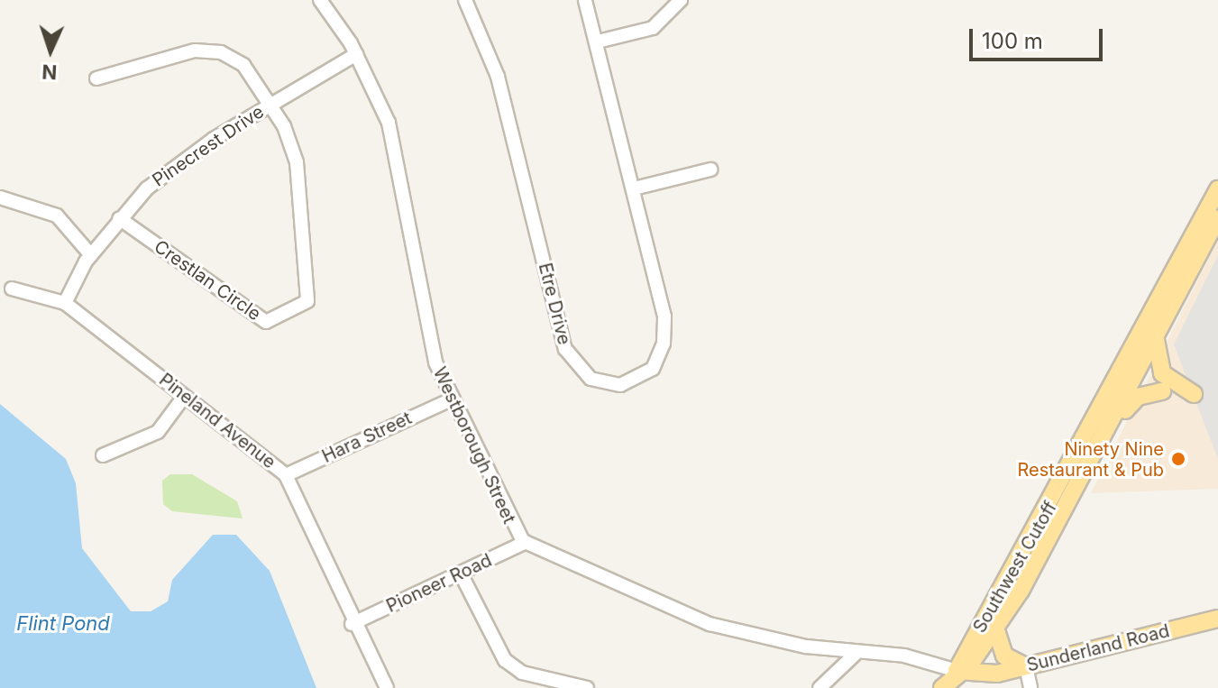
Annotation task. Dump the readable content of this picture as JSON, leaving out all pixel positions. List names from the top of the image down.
{
  "streets": {
    "main road": ["Southwest Cutoff", "Sunderland Road"],
    "street": [
      "Pinecrest Drive",
      "Crestlan Circle",
      "Etre Drive",
      "Pineland Avenue",
      "Hara Street",
      "Westborough Street",
      "Pioneer Road"
    ]
  },
  "crossings": [
    ["Pinecrest Drive", "Crestlan Circle"],
    ["Pinecrest Drive", "Pineland Avenue"],
    ["Pinecrest Drive", "Westborough Street"],
    ["Pineland Avenue", "Hara Street"],
    ["Pineland Avenue", "Pioneer Road"],
    ["Hara Street", "Westborough Street"],
    ["Westborough Street", "Southwest Cutoff"],
    ["Westborough Street", "Pioneer Road"],
    ["Westborough Street", "Sunderland Road"],
    ["Southwest Cutoff", "Sunderland Road"]
  ],
  "water": ["Flint Pond"],
  "places": ["Ninety Nine Restaurant & Pub"],
  "scale_bar": "100 m",
  "north": "bottom"
}
